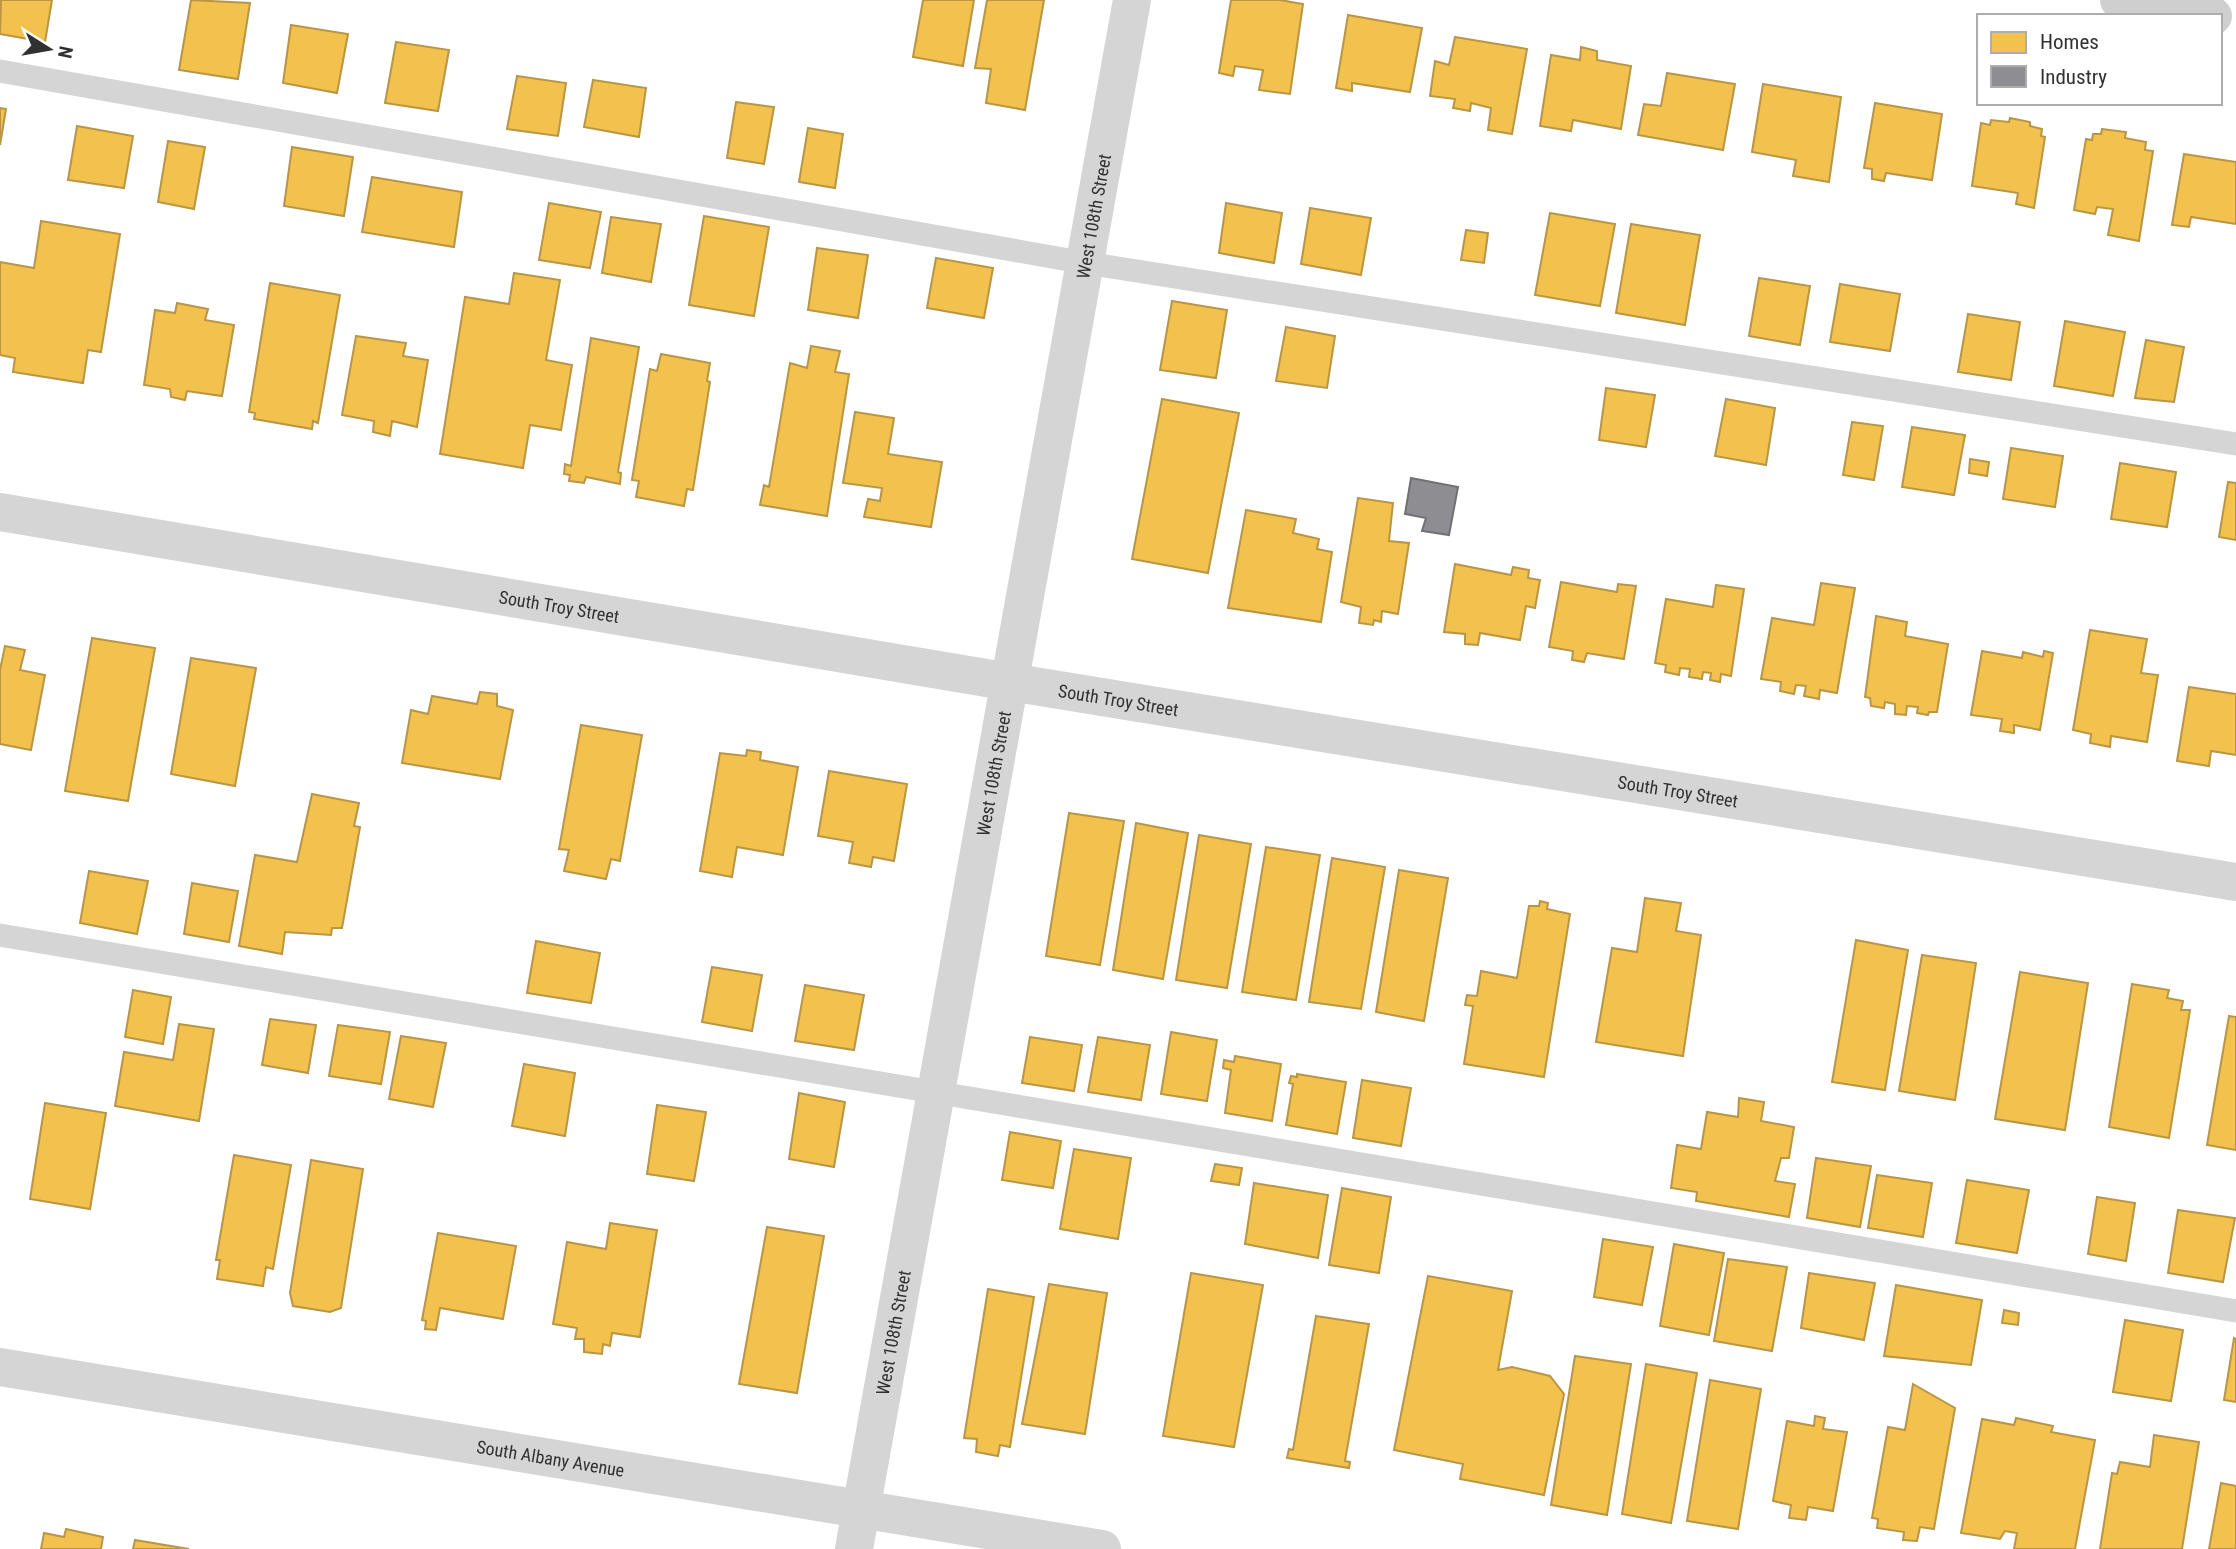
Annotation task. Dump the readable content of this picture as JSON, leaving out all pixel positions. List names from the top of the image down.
{
  "streets": {
    "street": ["West 108th Street", "South Troy Street", "South Albany Avenue"]
  },
  "crossings": [
    ["West 108th Street", "South Troy Street"],
    ["West 108th Street", "South Albany Avenue"]
  ],
  "legend": ["Homes", "Industry"],
  "north": "right"
}
